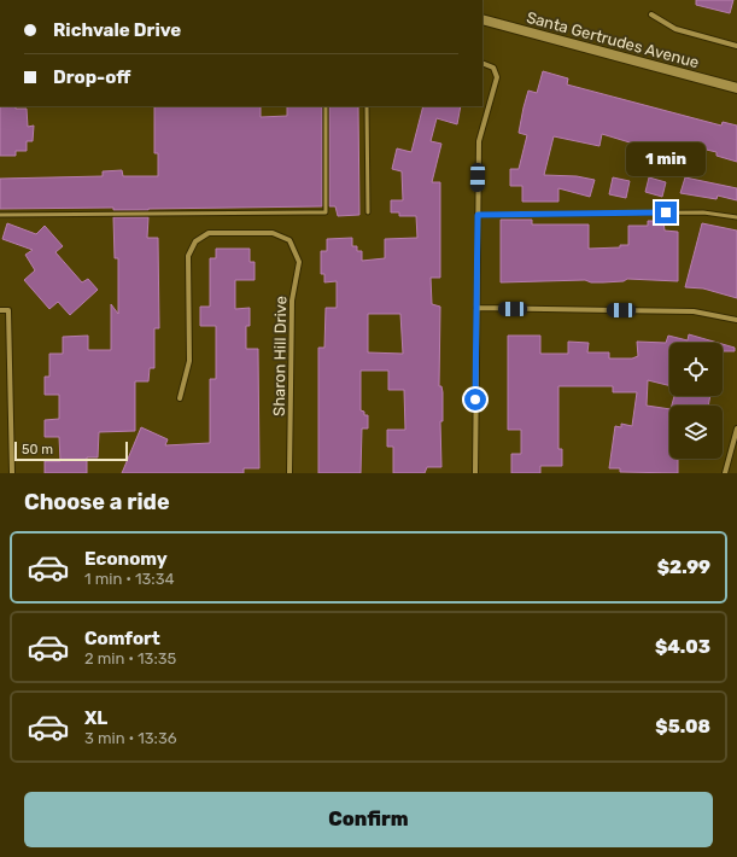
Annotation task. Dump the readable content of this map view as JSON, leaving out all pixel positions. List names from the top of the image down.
{
  "streets": {
    "main road": ["Santa Gertrudes Avenue"],
    "street": ["Sharon Hill Drive"]
  },
  "scale_bar": "50 m",
  "page": {
    "banner": ["Richvale Drive", "Drop-off"],
    "bubble": "1 min",
    "scale": "50 m",
    "heading": "Choose a ride",
    "list": [
      {
        "name": "Economy",
        "note": "1 min · 13:34",
        "value": "$2.99"
      },
      {
        "name": "Comfort",
        "note": "2 min · 13:35",
        "value": "$4.03"
      },
      {
        "name": "XL",
        "note": "3 min · 13:36",
        "value": "$5.08"
      }
    ],
    "buttons": "Confirm"
  }
}
